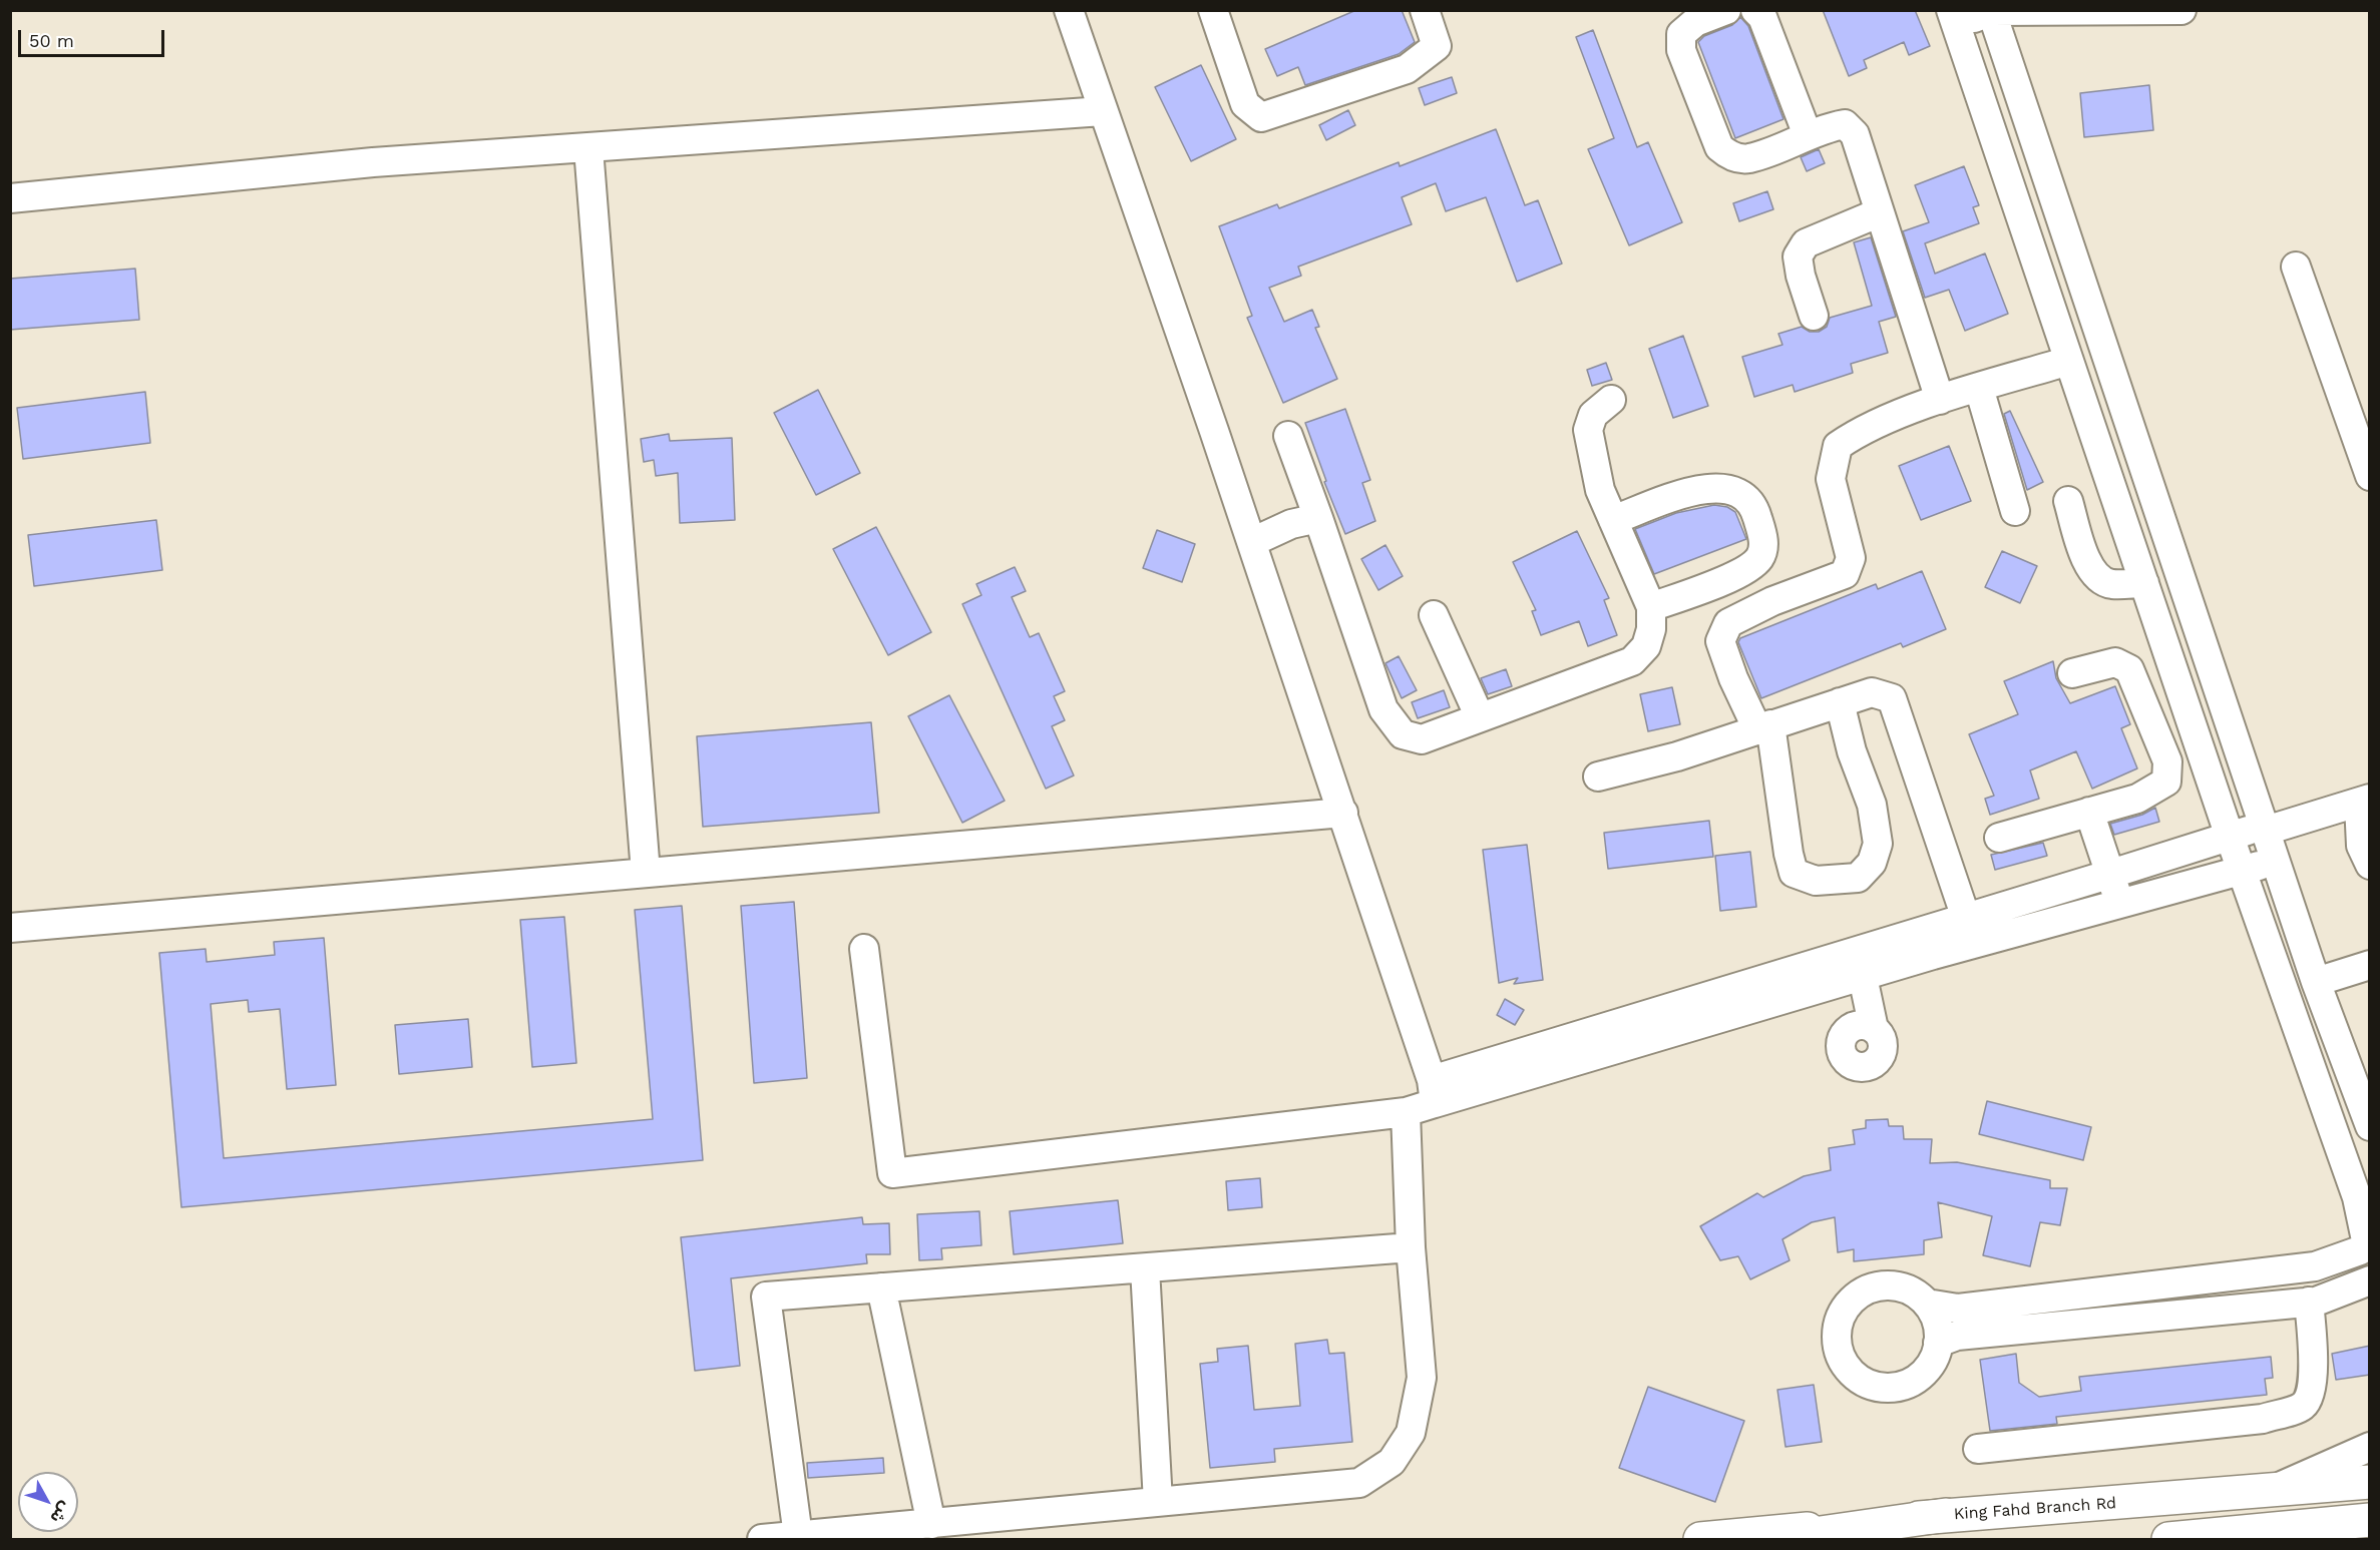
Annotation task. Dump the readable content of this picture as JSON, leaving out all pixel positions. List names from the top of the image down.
{
  "streets": {
    "main road": ["King Fahd Branch Rd"]
  },
  "scale_bar": "50 m",
  "north": "bottom right"
}
